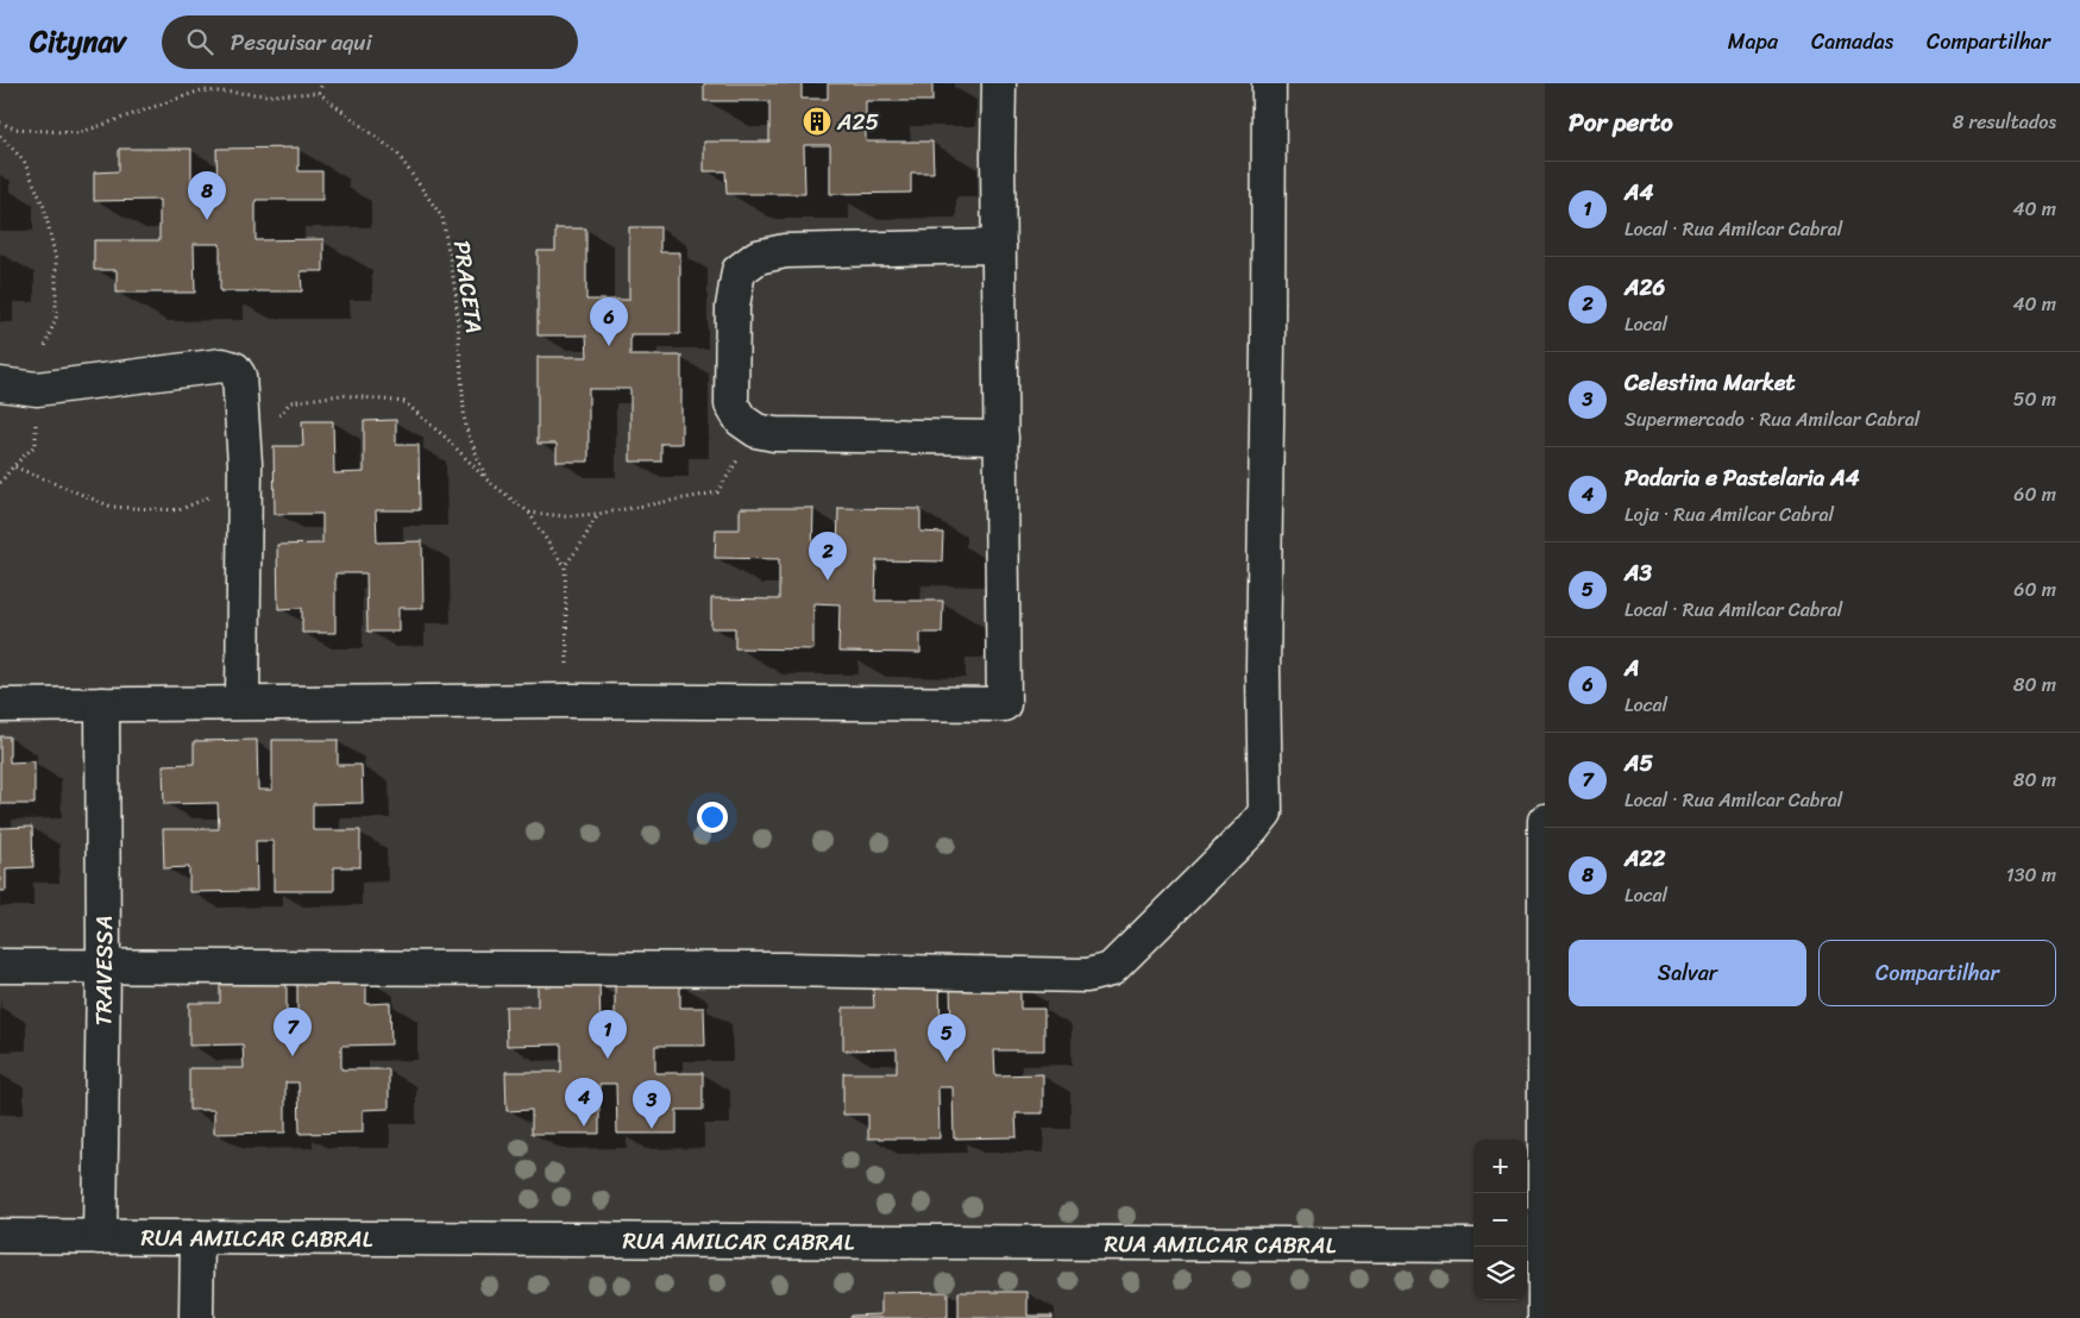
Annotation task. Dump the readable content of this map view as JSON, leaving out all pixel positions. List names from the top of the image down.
{
  "streets": {
    "street": ["TRAVESSA", "RUA AMILCAR CABRAL"],
    "path": ["PRACETA"]
  },
  "crossings": [
    ["TRAVESSA", "RUA AMILCAR CABRAL"]
  ],
  "places": {
    "building": ["A25"]
  },
  "page": {
    "header": "Citynav",
    "search": "Pesquisar aqui",
    "nav": ["Mapa", "Camadas", "Compartilhar"],
    "heading": ["Por perto", "8 resultados"],
    "list": [
      {
        "mark": "1",
        "name": "A4",
        "note": "Local · Rua Amilcar Cabral",
        "value": "40 m"
      },
      {
        "mark": "2",
        "name": "A26",
        "note": "Local",
        "value": "40 m"
      },
      {
        "mark": "3",
        "name": "Celestina Market",
        "note": "Supermercado · Rua Amilcar Cabral",
        "value": "50 m"
      },
      {
        "mark": "4",
        "name": "Padaria e Pastelaria A4",
        "note": "Loja · Rua Amilcar Cabral",
        "value": "60 m"
      },
      {
        "mark": "5",
        "name": "A3",
        "note": "Local · Rua Amilcar Cabral",
        "value": "60 m"
      },
      {
        "mark": "6",
        "name": "A",
        "note": "Local",
        "value": "80 m"
      },
      {
        "mark": "7",
        "name": "A5",
        "note": "Local · Rua Amilcar Cabral",
        "value": "80 m"
      },
      {
        "mark": "8",
        "name": "A22",
        "note": "Local",
        "value": "130 m"
      }
    ],
    "pins": [
      "8",
      "6",
      "2",
      "7",
      "1",
      "5",
      "4",
      "3"
    ],
    "buttons": ["Salvar", "Compartilhar"],
    "map_buttons": ["+", "−"]
  }
}
